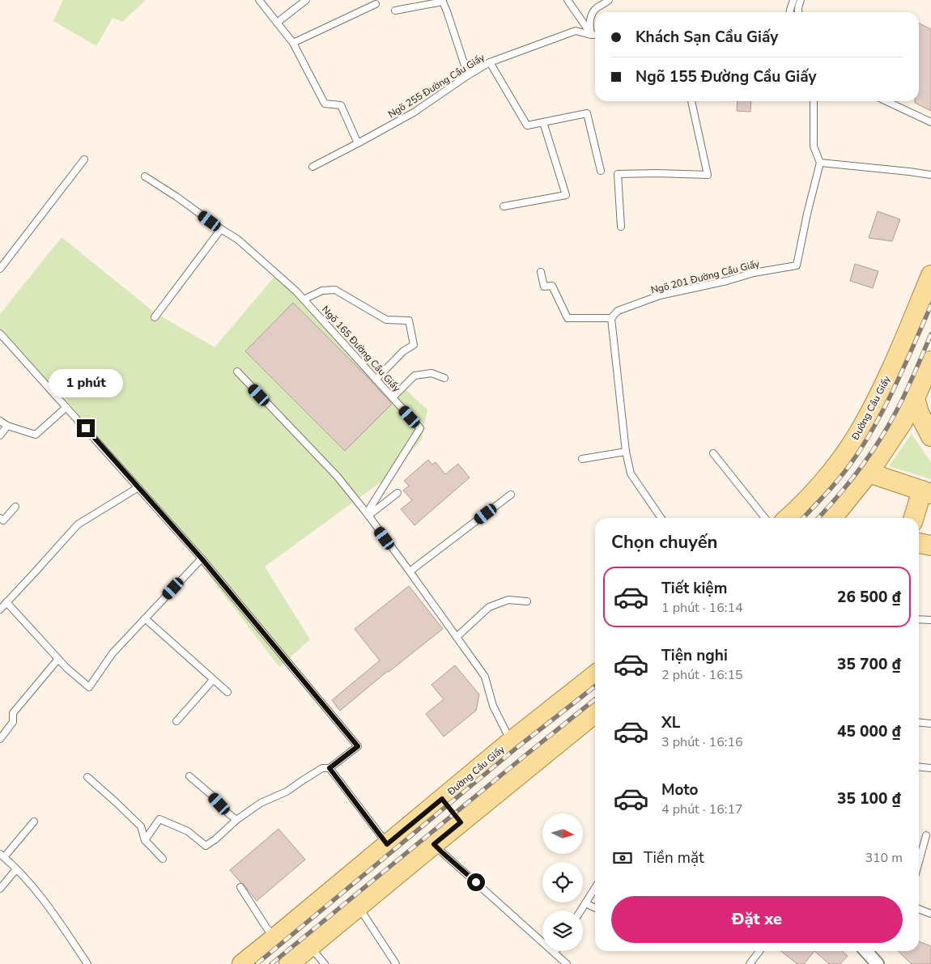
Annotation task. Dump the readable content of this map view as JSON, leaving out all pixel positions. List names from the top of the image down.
{
  "streets": {
    "main road": ["Đường Cầu Giấy"],
    "lane": ["Ngõ 255 Đường Cầu Giấy", "Ngõ 201 Đường Cầu Giấy", "Ngõ 165 Đường Cầu Giấy"]
  },
  "north": "right",
  "page": {
    "banner": ["Khách Sạn Cầu Giấy", "Ngõ 155 Đường Cầu Giấy"],
    "bubble": "1 phút",
    "heading": "Chọn chuyến",
    "list": [
      {
        "name": "Tiết kiệm",
        "note": "1 phút · 16:14",
        "value": "26 500 ₫"
      },
      {
        "name": "Tiện nghi",
        "note": "2 phút · 16:15",
        "value": "35 700 ₫"
      },
      {
        "name": "XL",
        "note": "3 phút · 16:16",
        "value": "45 000 ₫"
      },
      {
        "name": "Moto",
        "note": "4 phút · 16:17",
        "value": "35 100 ₫"
      }
    ],
    "pay": ["Tiền mặt", "310 m"],
    "buttons": "Đặt xe"
  }
}
